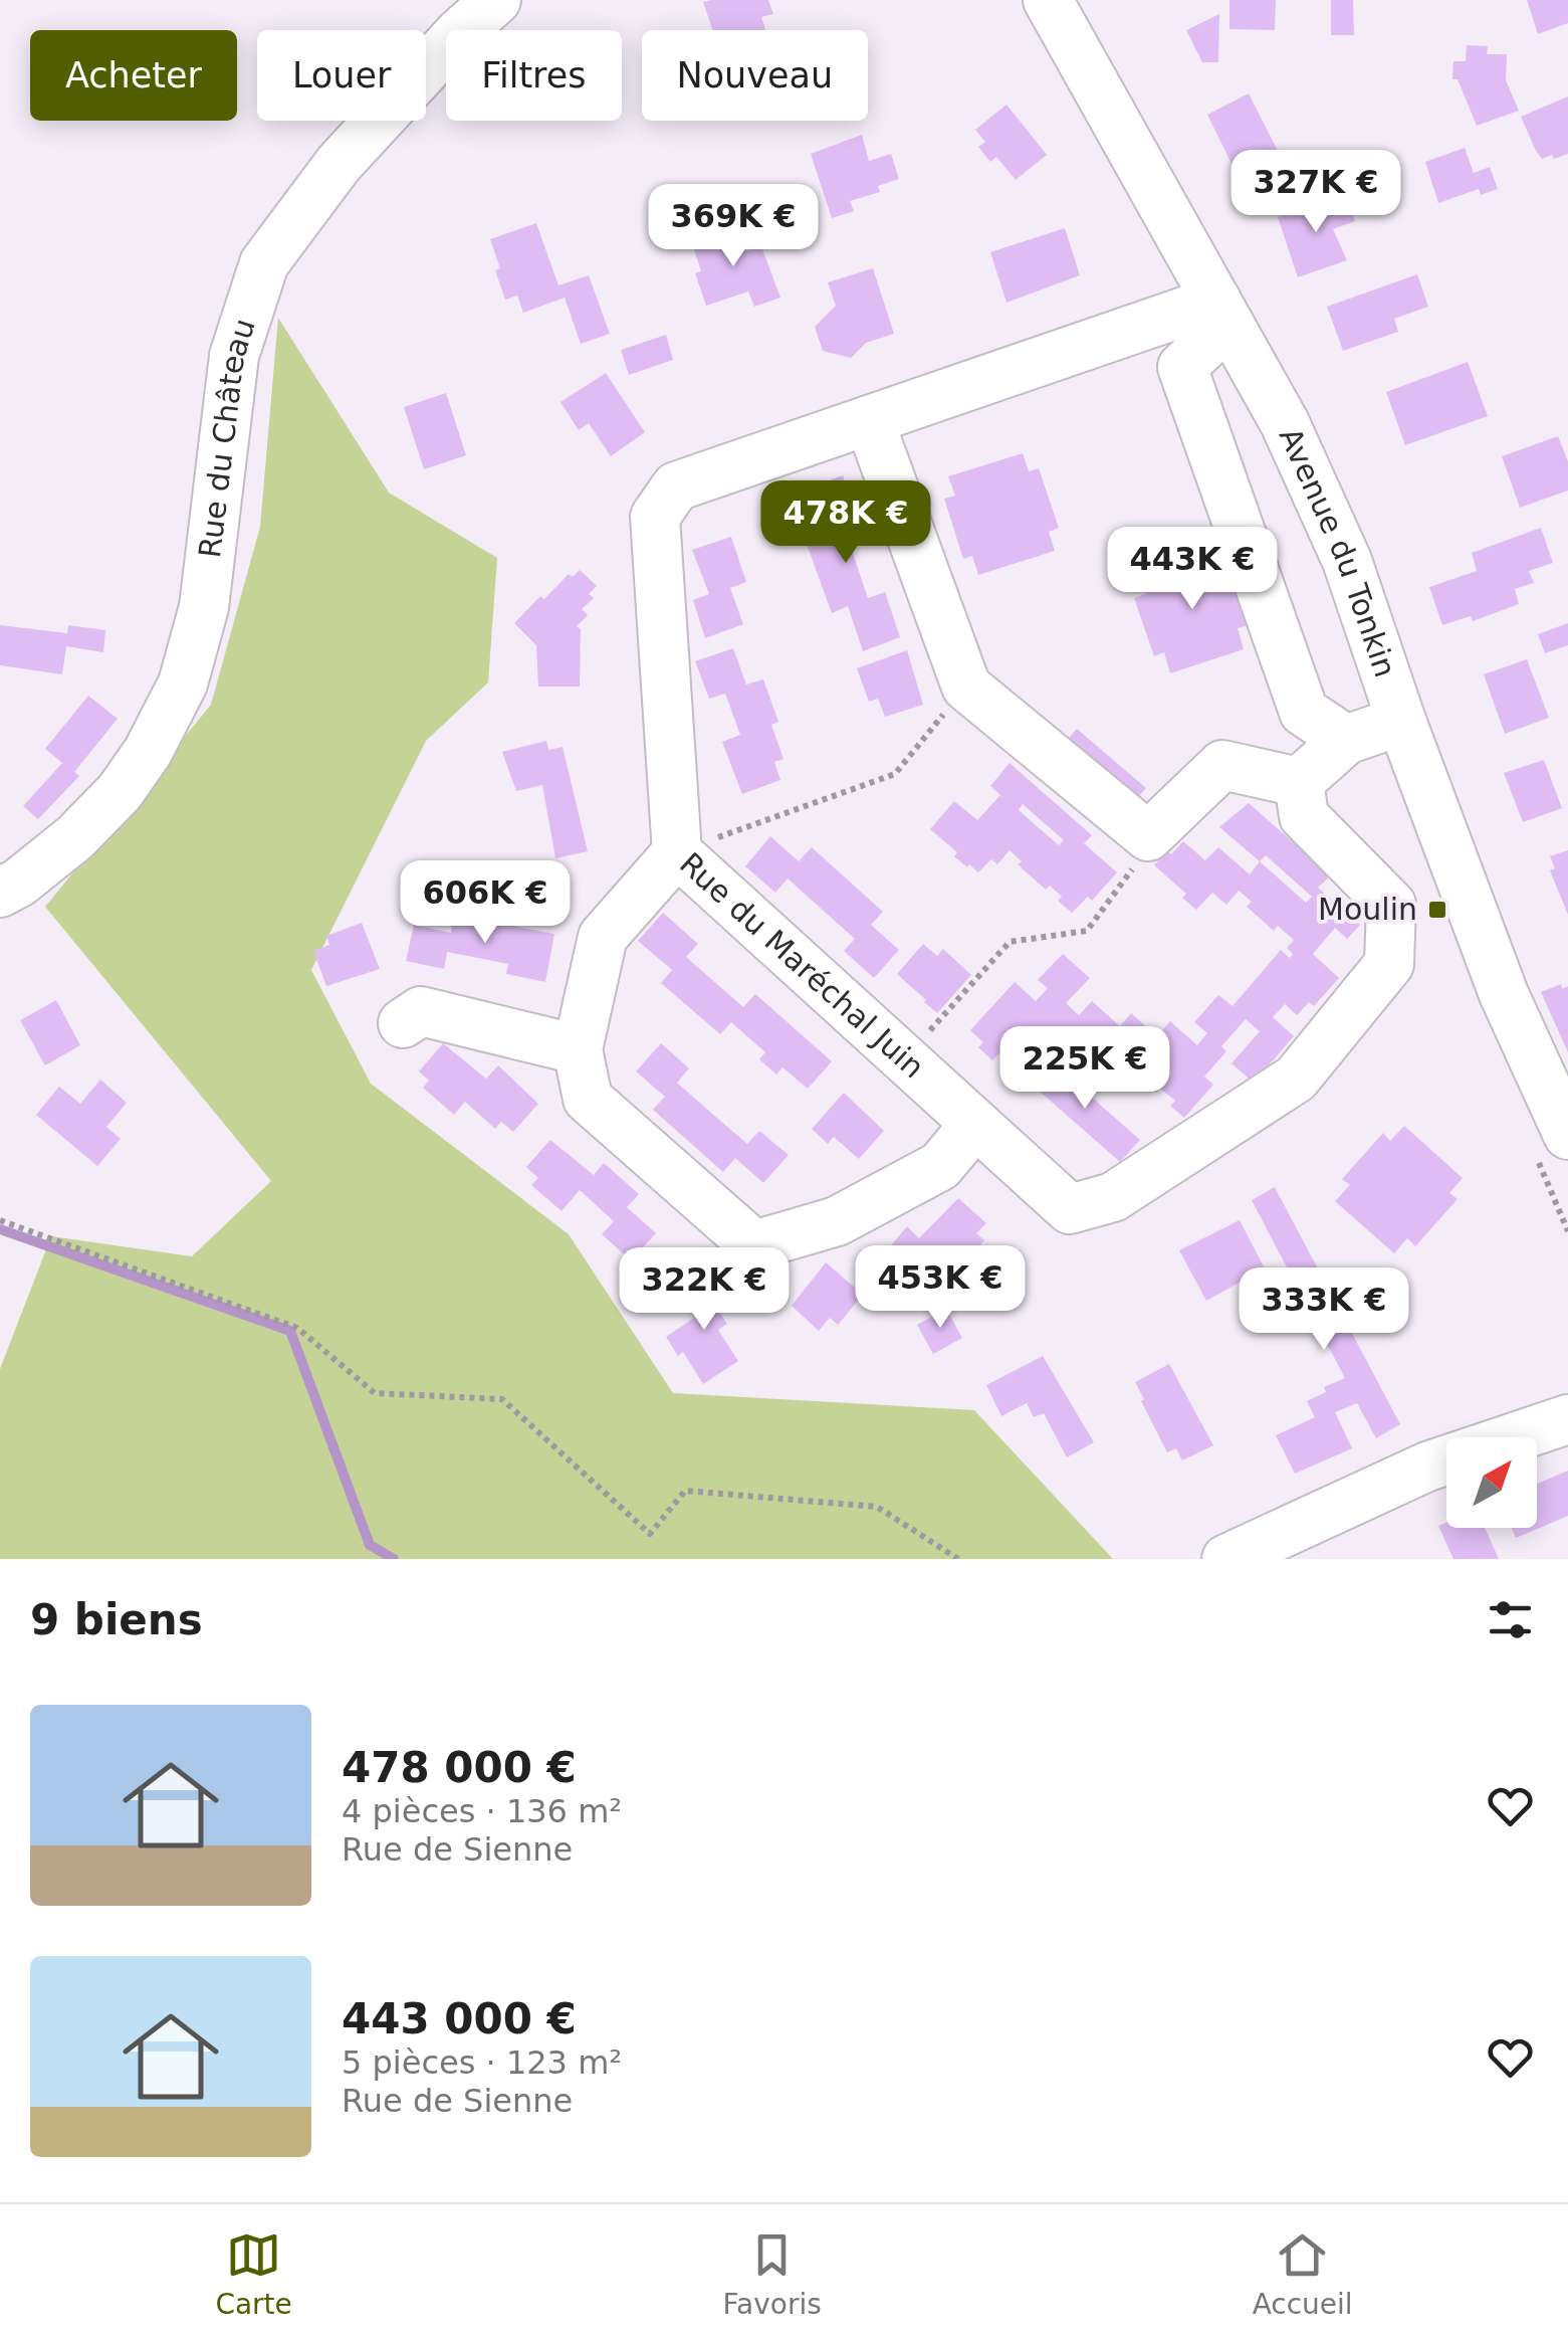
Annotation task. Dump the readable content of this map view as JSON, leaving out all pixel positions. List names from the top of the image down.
{
  "streets": {
    "street": ["Rue du Château", "Avenue du Tonkin", "Rue du Maréchal Juin"]
  },
  "crossings": [
    ["Avenue du Tonkin", "Rue du Maréchal Juin"]
  ],
  "places": {
    "transit": ["Moulin"]
  },
  "north": "top right",
  "page": {
    "chip": [
      "Acheter",
      "Louer",
      "Filtres",
      "Nouveau"
    ],
    "price": [
      "327K €",
      "369K €",
      "478K €",
      "443K €",
      "606K €",
      "225K €",
      "453K €",
      "322K €",
      "333K €"
    ],
    "heading": "9 biens",
    "list": [
      {
        "name": "478 000 €",
        "note": "4 pièces · 136 m² · Rue de Sienne"
      },
      {
        "name": "443 000 €",
        "note": "5 pièces · 123 m² · Rue de Sienne"
      }
    ],
    "tabs": ["Carte", "Favoris", "Accueil"]
  }
}
